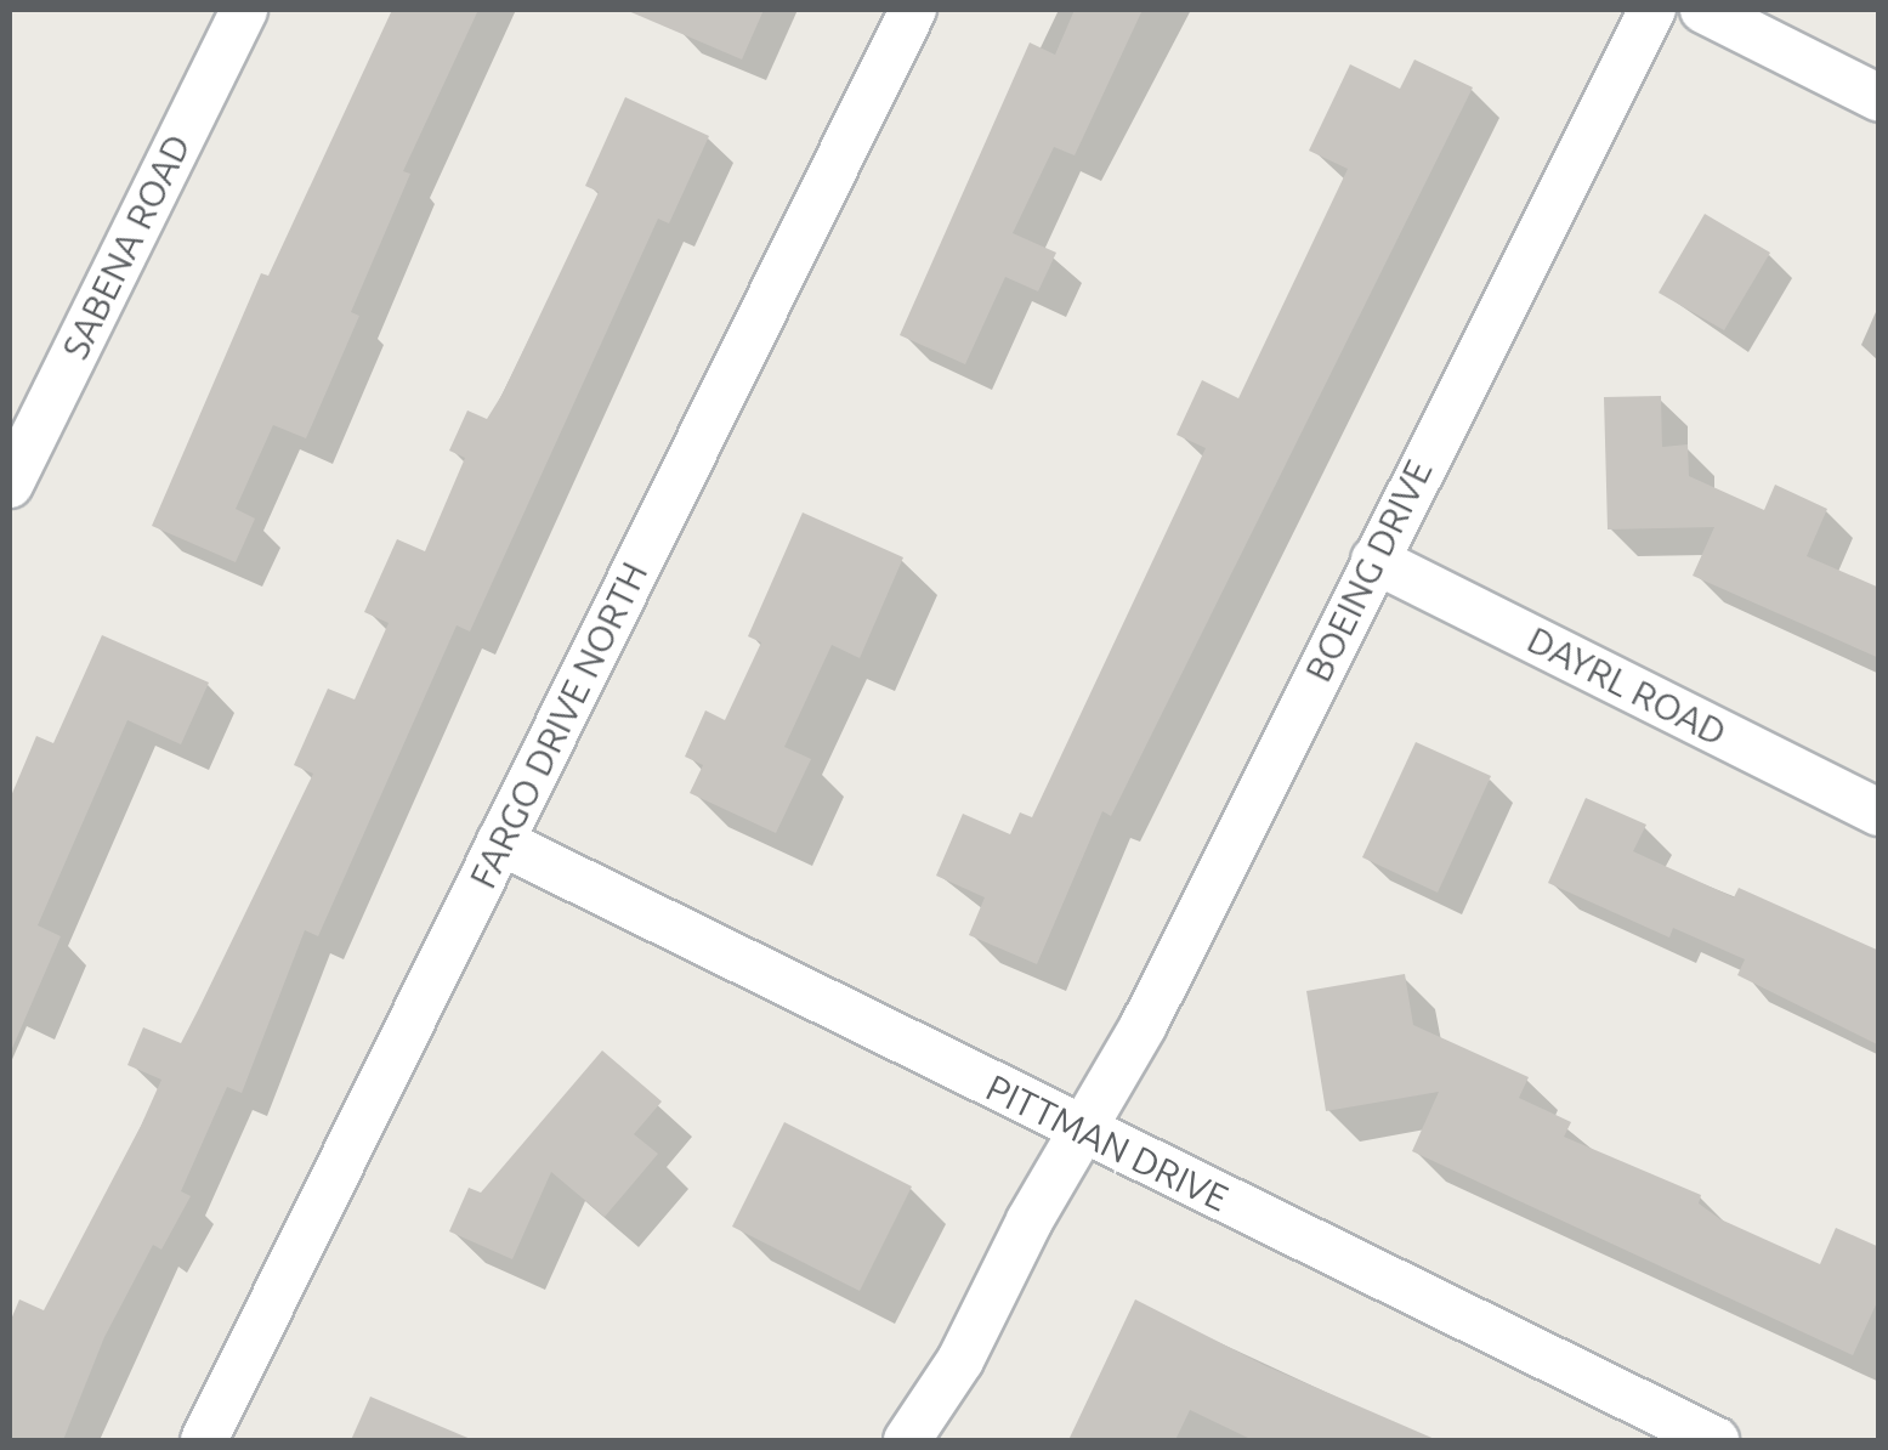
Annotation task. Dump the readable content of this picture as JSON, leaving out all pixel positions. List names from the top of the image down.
{
  "streets": {
    "street": [
      "SABENA ROAD",
      "BOEING DRIVE",
      "DAYRL ROAD",
      "FARGO DRIVE NORTH",
      "PITTMAN DRIVE"
    ]
  },
  "crossings": [
    ["BOEING DRIVE", "DAYRL ROAD"],
    ["BOEING DRIVE", "PITTMAN DRIVE"],
    ["FARGO DRIVE NORTH", "PITTMAN DRIVE"]
  ]
}
